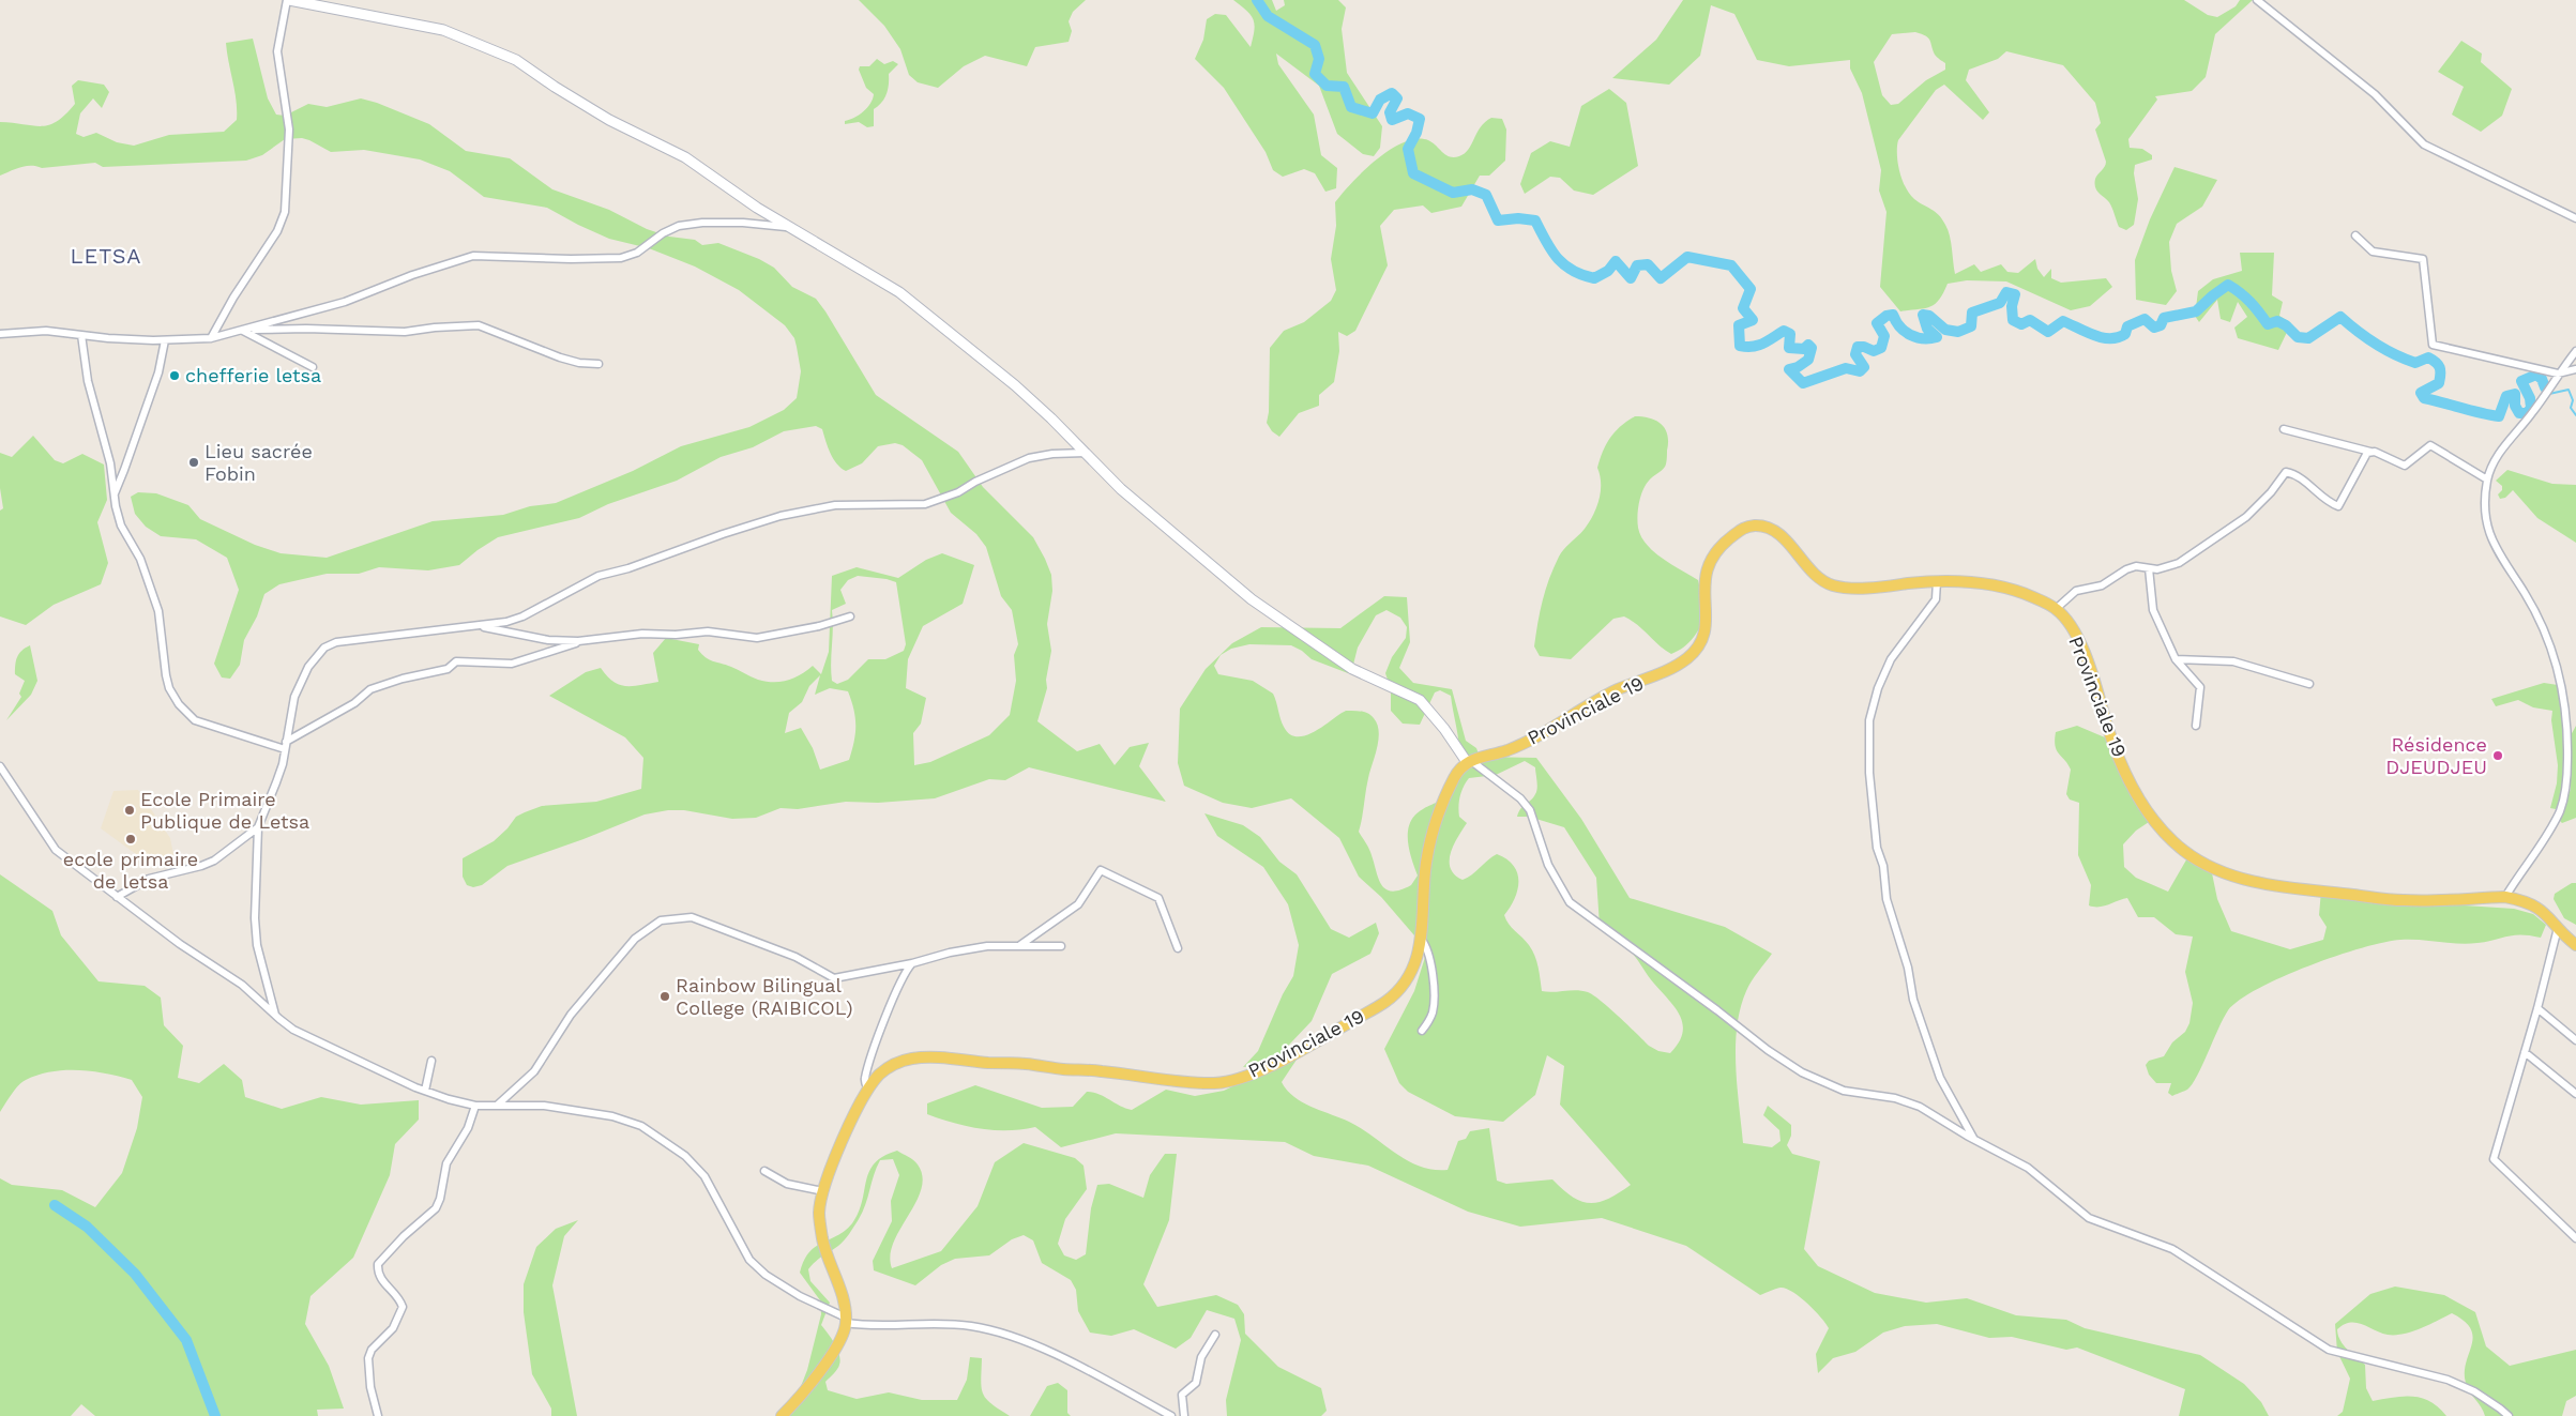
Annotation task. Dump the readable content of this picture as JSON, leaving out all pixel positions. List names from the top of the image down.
{
  "streets": {
    "main road": ["Provinciale 19"]
  },
  "districts": ["LETSA"],
  "places": [
    "chefferie letsa",
    "Lieu sacrée Fobin",
    "Résidence DJEUDJEU",
    "Ecole Primaire Publique de Letsa",
    "ecole primaire de letsa",
    "Rainbow Bilingual College (RAIBICOL)"
  ]
}
